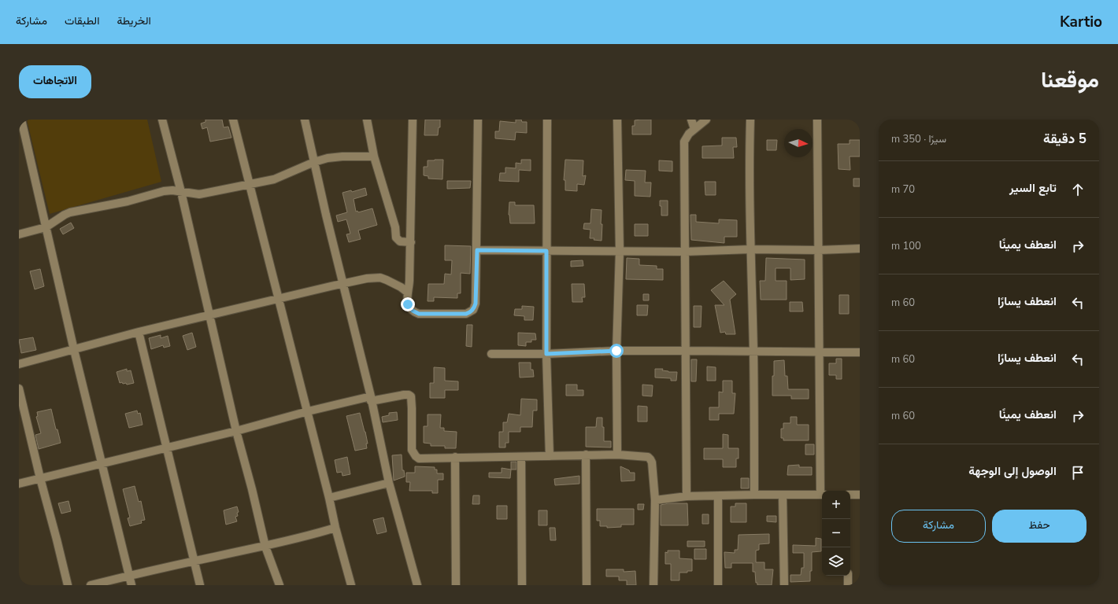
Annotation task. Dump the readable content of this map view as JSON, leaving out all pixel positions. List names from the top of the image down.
{
  "north": "right",
  "page": {
    "header": "Kartio",
    "nav": ["الخريطة", "الطبقات", "مشاركة"],
    "title": "موقعنا",
    "buttons": [
      "الاتجاهات",
      ["حفظ", "مشاركة"]
    ],
    "heading": ["5 دقيقة", "سيرًا · 350 m"],
    "list": [
      ["تابع السير", "70 m"],
      ["انعطف يمينًا", "100 m"],
      ["انعطف يسارًا", "60 m"],
      ["انعطف يسارًا", "60 m"],
      ["انعطف يمينًا", "60 m"],
      "الوصول إلى الوجهة"
    ],
    "map_buttons": ["+", "−"]
  }
}
